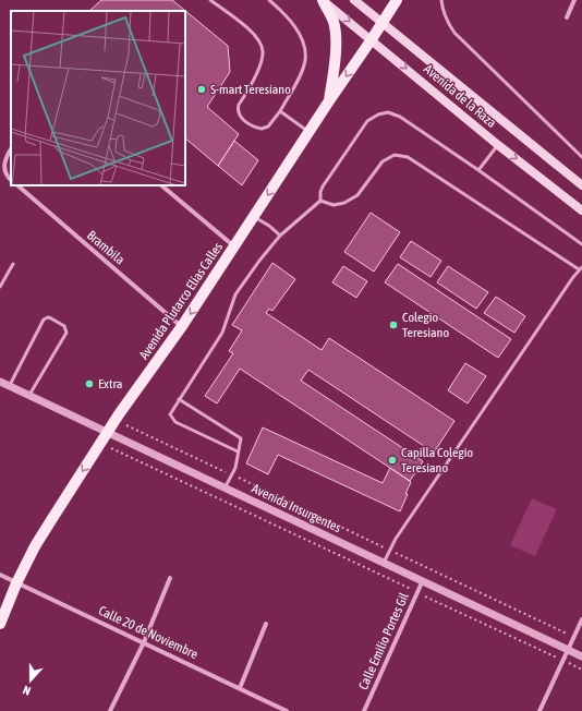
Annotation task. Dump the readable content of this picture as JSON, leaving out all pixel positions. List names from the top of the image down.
{
  "streets": {
    "main road": ["Avenida de la Raza", "Avenida Plutarco Elías Calles"],
    "street": [
      "Brambila",
      "Avenida Insurgentes",
      "Calle 20 de Noviembre",
      "Calle Emilio Portes Gil"
    ]
  },
  "crossings": [
    ["Avenida de la Raza", "Avenida Plutarco Elías Calles"],
    ["Brambila", "Avenida Plutarco Elías Calles"],
    ["Avenida Plutarco Elías Calles", "Avenida Insurgentes"],
    ["Avenida Plutarco Elías Calles", "Calle 20 de Noviembre"],
    ["Avenida Insurgentes", "Calle Emilio Portes Gil"]
  ],
  "one_way": ["Avenida Plutarco Elías Calles"],
  "places": [
    "S-mart Teresiano",
    "Colegio Teresiano",
    "Extra",
    "Capilla Colegio Teresiano"
  ],
  "north": "bottom"
}
